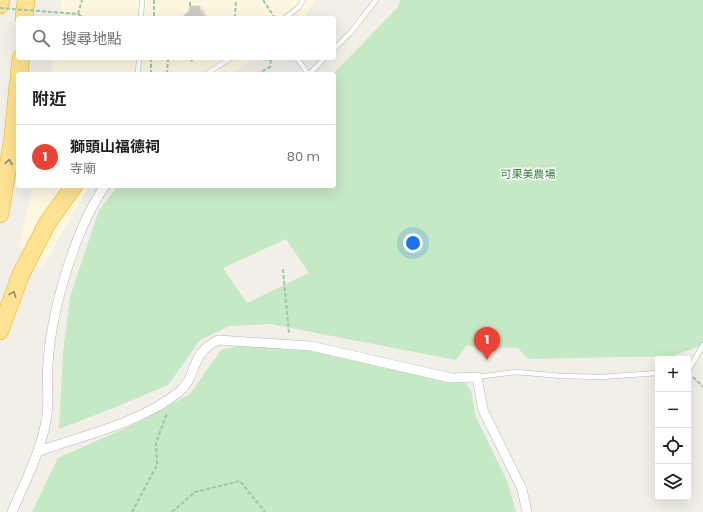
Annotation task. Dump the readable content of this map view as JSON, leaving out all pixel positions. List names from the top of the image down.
{
  "parks": ["可果美農場"],
  "page": {
    "search": "搜尋地點",
    "heading": "附近",
    "list": [
      {
        "mark": "1",
        "name": "獅頭山福德祠",
        "note": "寺廟",
        "value": "80 m"
      }
    ],
    "pins": "1",
    "map_buttons": ["+", "−"]
  }
}
